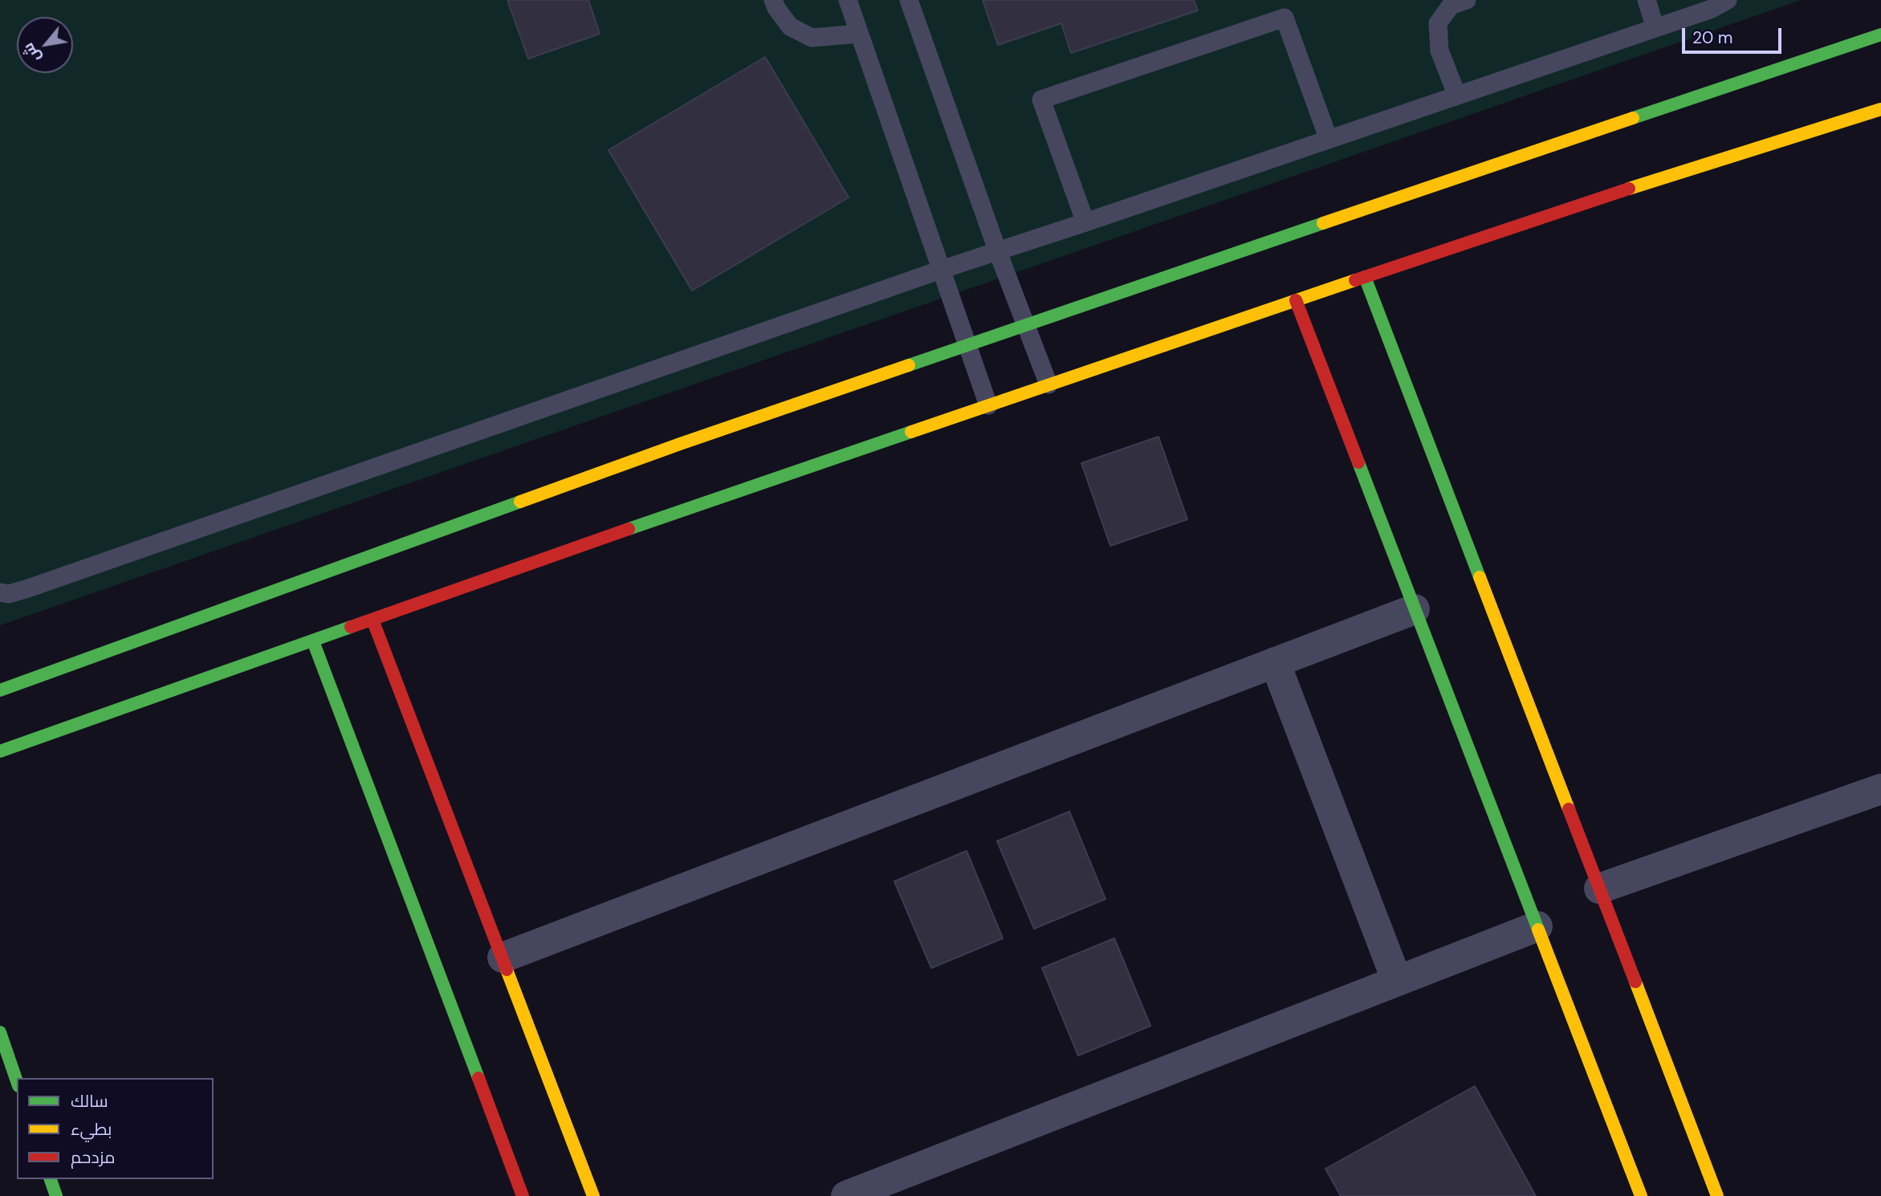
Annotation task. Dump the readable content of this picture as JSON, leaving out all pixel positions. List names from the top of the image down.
{
  "legend": ["سالك", "بطيء", "مزدحم"],
  "scale_bar": "20 m",
  "north": "bottom left"
}
